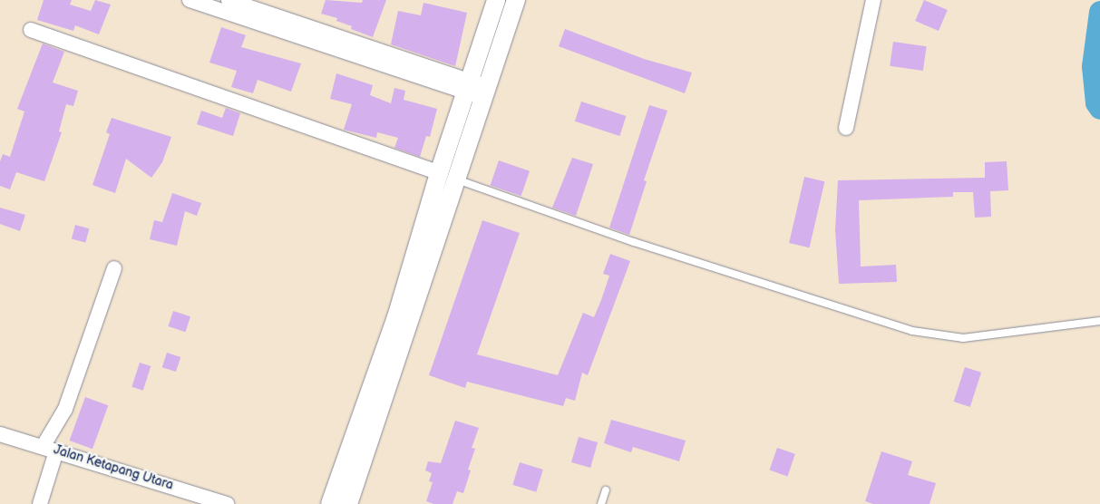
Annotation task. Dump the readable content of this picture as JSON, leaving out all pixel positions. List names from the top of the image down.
{
  "streets": {
    "street": ["Jalan Ketapang Utara"]
  }
}
